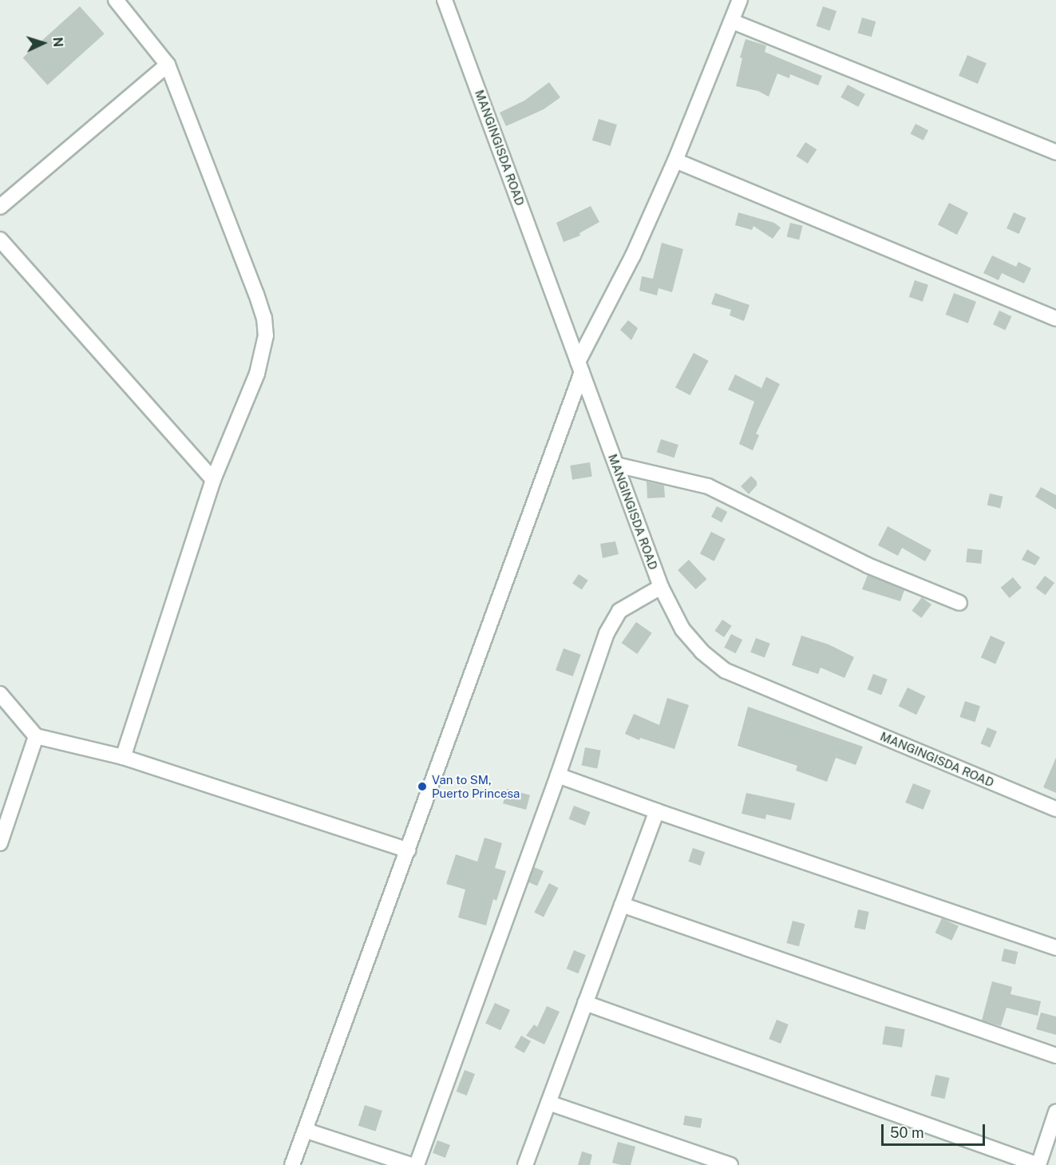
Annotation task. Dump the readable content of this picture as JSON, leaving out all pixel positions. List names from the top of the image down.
{
  "streets": {
    "street": ["MANGINGISDA ROAD"]
  },
  "places": ["Van to SM, Puerto Princesa"],
  "scale_bar": "50 m",
  "north": "right"
}
